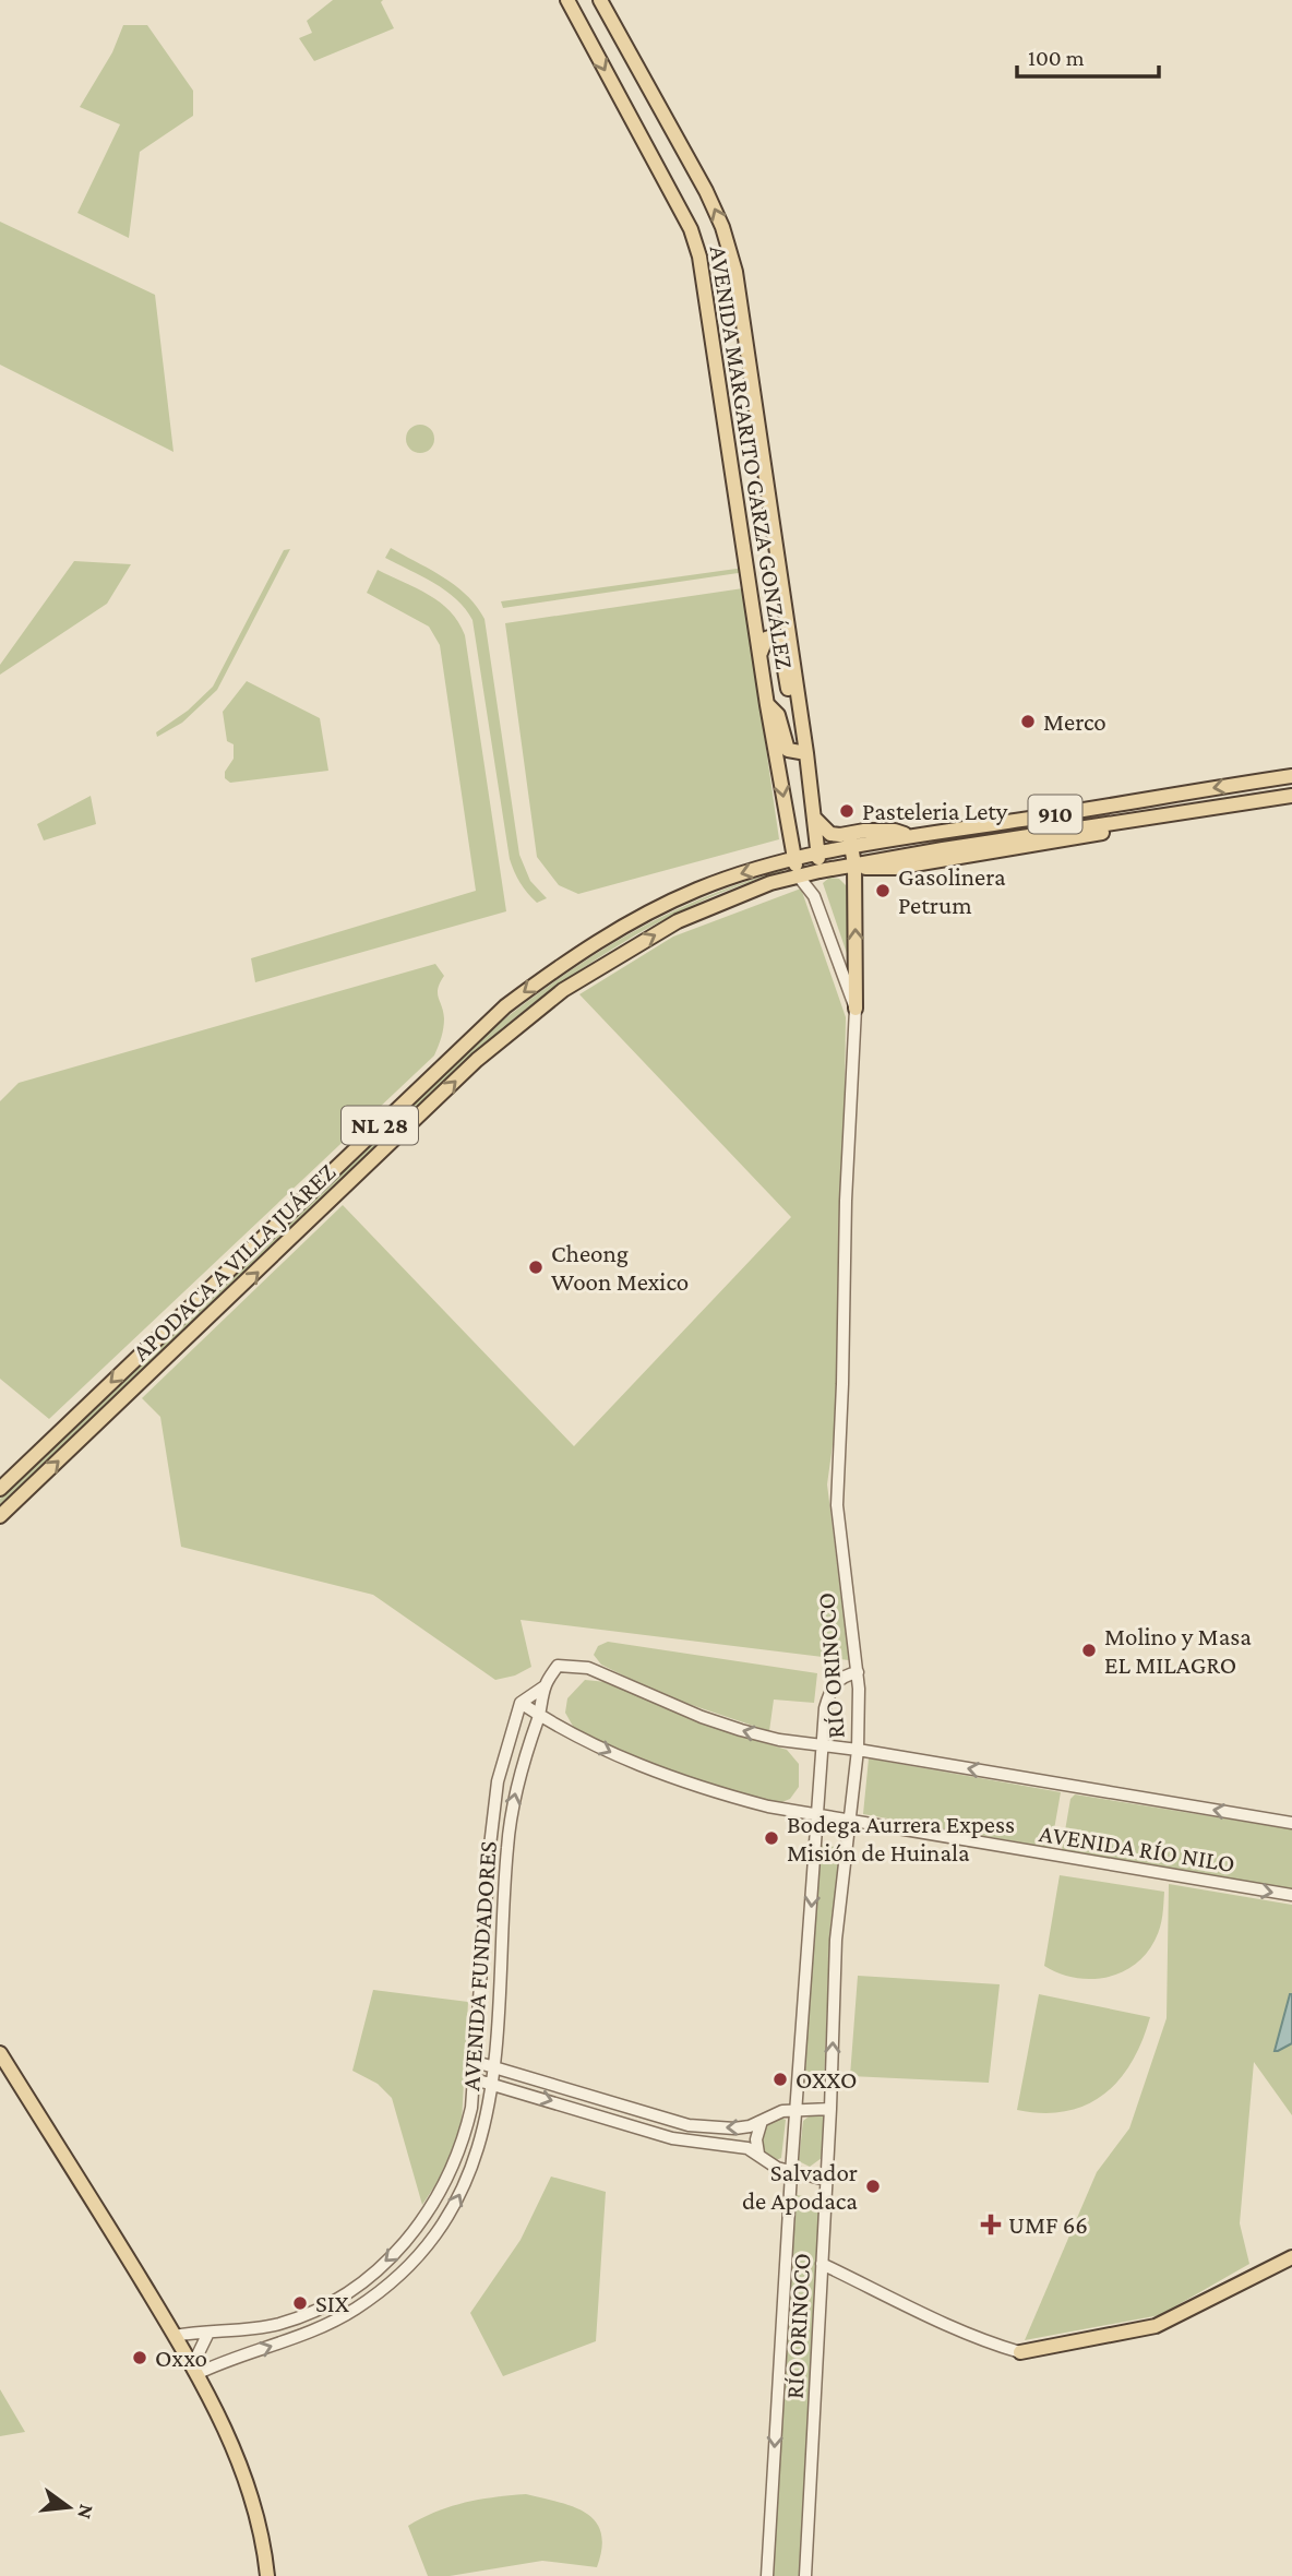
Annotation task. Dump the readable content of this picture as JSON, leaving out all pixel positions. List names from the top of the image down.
{
  "streets": {
    "main road": [
      "AVENIDA MARGARITO GARZA GONZÁLEZ",
      "910",
      "NL 28",
      "APODACA A VILLA JUÁREZ"
    ],
    "street": ["RÍO ORINOCO", "AVENIDA RÍO NILO", "AVENIDA FUNDADORES"]
  },
  "crossings": [
    ["AVENIDA MARGARITO GARZA GONZÁLEZ", "910"],
    ["AVENIDA MARGARITO GARZA GONZÁLEZ", "APODACA A VILLA JUÁREZ"],
    ["AVENIDA MARGARITO GARZA GONZÁLEZ", "RÍO ORINOCO"],
    ["910", "APODACA A VILLA JUÁREZ"],
    ["APODACA A VILLA JUÁREZ", "RÍO ORINOCO"],
    ["RÍO ORINOCO", "AVENIDA RÍO NILO"],
    ["AVENIDA RÍO NILO", "AVENIDA FUNDADORES"]
  ],
  "places": {
    "other": [
      "Merco",
      "Pasteleria Lety",
      "Gasolinera Petrum",
      "Cheong Woon Mexico",
      "Molino y Masa EL MILAGRO",
      "Bodega Aurrera Expess Misión de Huinala",
      "OXXO",
      "Salvador de Apodaca",
      "SIX",
      "Oxxo"
    ],
    "health": ["UMF 66"]
  },
  "scale_bar": "100 m",
  "north": "right"
}
